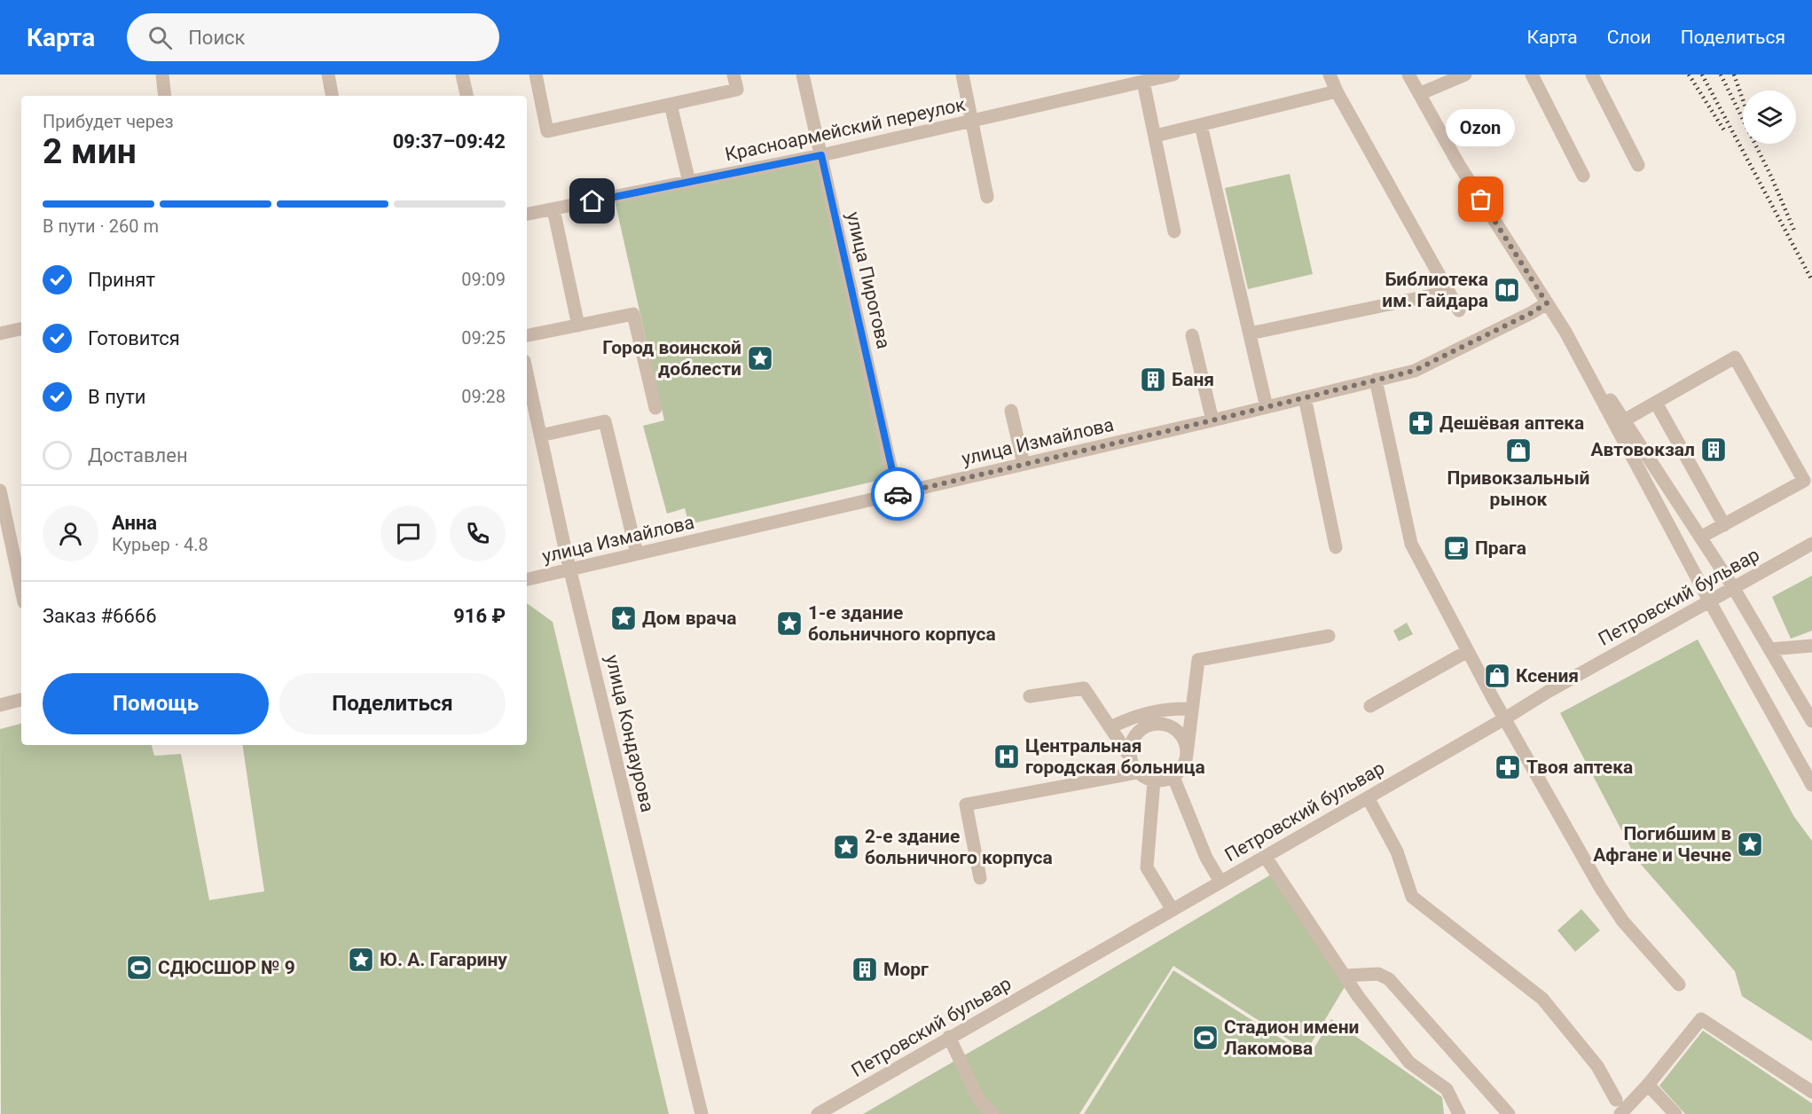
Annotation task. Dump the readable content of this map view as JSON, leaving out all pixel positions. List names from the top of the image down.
{
  "streets": {
    "street": [
      "Красноармейский переулок",
      "улица Пирогова",
      "улица Измайлова",
      "Петровский бульвар",
      "улица Кондаурова"
    ]
  },
  "crossings": [
    ["Красноармейский переулок", "улица Пирогова"],
    ["улица Пирогова", "улица Измайлова"],
    ["улица Измайлова", "улица Кондаурова"]
  ],
  "places": {
    "other": ["Ozon"],
    "library": ["Библиотека им. Гайдара"],
    "place": [
      "Город воинской доблести",
      "Дом врача",
      "1-е здание больничного корпуса",
      "Погибшим в Афгане и Чечне",
      "2-е здание больничного корпуса",
      "Ю. А. Гагарину"
    ],
    "building": ["Баня", "Автовокзал", "Морг"],
    "pharmacy": ["Дешёвая аптека", "Твоя аптека"],
    "shop": ["Привокзальный рынок", "Ксения"],
    "cafe": ["Прага"],
    "hospital": ["Центральная городская больница"],
    "sports": ["СДЮСШОР № 9", "Стадион имени Лакомова"]
  },
  "page": {
    "header": "Карта",
    "search": "Поиск",
    "nav": ["Карта", "Слои", "Поделиться"],
    "heading": ["2 мин", "Прибудет через", "09:37–09:42"],
    "panel": [
      "Анна",
      "Курьер · 4.8",
      "Заказ #6666",
      "916 ₽"
    ],
    "bubble": "Ozon",
    "bar": "В пути · 260 m",
    "list": [
      ["Принят", "09:09"],
      ["Готовится", "09:25"],
      ["В пути", "09:28"],
      "Доставлен"
    ],
    "buttons": ["Помощь", "Поделиться"]
  }
}
